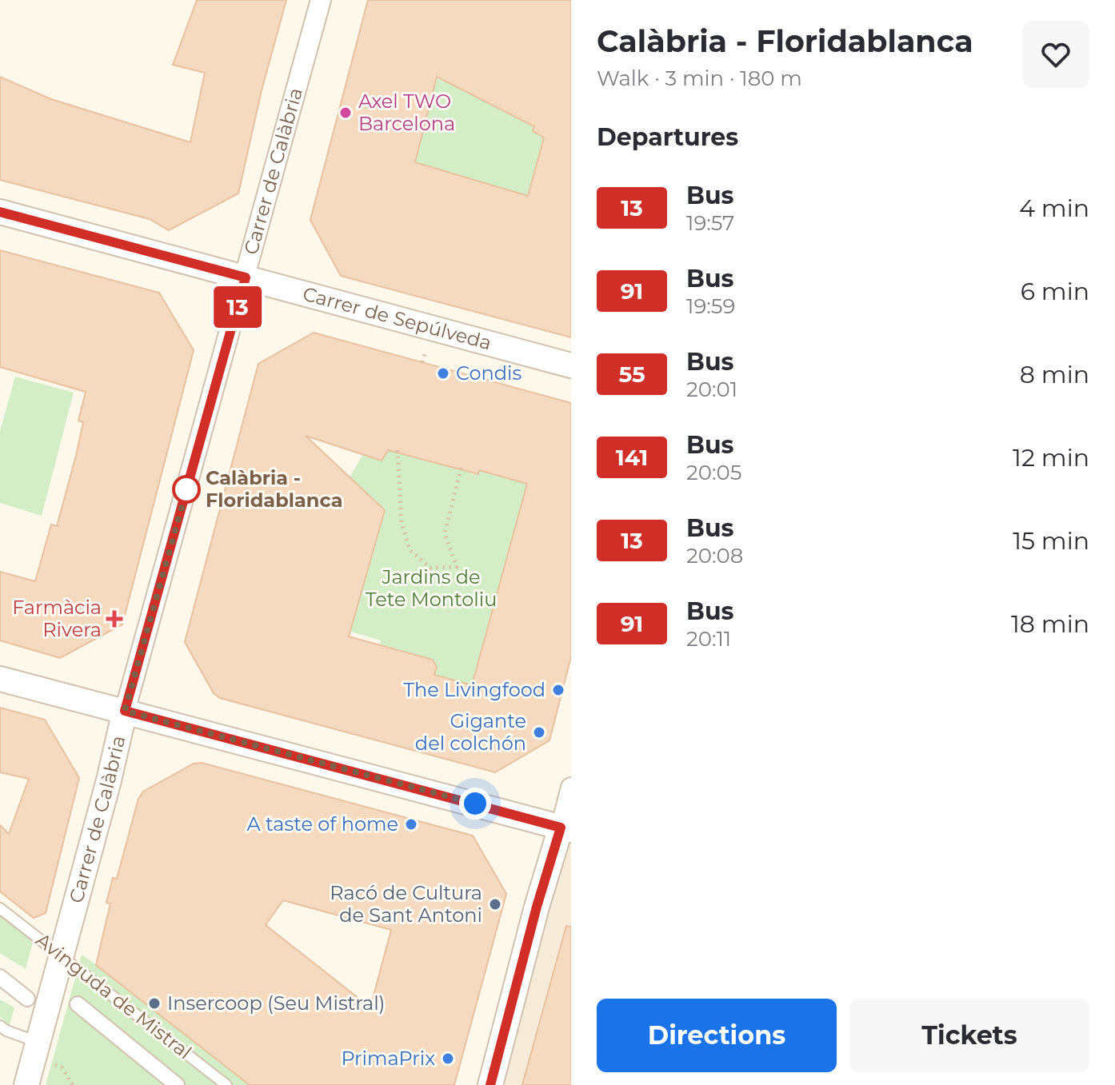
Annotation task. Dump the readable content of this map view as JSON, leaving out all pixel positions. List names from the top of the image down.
{
  "streets": {
    "street": ["Carrer de Calàbria", "Carrer de Sepúlveda", "Avinguda de Mistral"]
  },
  "crossings": [
    ["Carrer de Calàbria", "Carrer de Sepúlveda"],
    ["Carrer de Calàbria", "Avinguda de Mistral"]
  ],
  "parks": ["Jardins de Tete Montoliu"],
  "places": {
    "other": [
      "Axel TWO Barcelona",
      "Condis",
      "Calàbria - Floridablanca",
      "The Livingfood",
      "Gigante del colchón",
      "A taste of home",
      "Racó de Cultura de Sant Antoni",
      "Insercoop (Seu Mistral)",
      "PrimaPrix"
    ],
    "health": ["Farmàcia Rivera"]
  },
  "lines": ["bus line 13"],
  "page": {
    "on_map": "13",
    "heading": [
      ["Calàbria - Floridablanca", "Walk · 3 min · 180 m"],
      "Departures"
    ],
    "list": [
      {
        "mark": "13",
        "name": "Bus",
        "note": "19:57",
        "value": "4 min"
      },
      {
        "mark": "91",
        "name": "Bus",
        "note": "19:59",
        "value": "6 min"
      },
      {
        "mark": "55",
        "name": "Bus",
        "note": "20:01",
        "value": "8 min"
      },
      {
        "mark": "141",
        "name": "Bus",
        "note": "20:05",
        "value": "12 min"
      },
      {
        "mark": "13",
        "name": "Bus",
        "note": "20:08",
        "value": "15 min"
      },
      {
        "mark": "91",
        "name": "Bus",
        "note": "20:11",
        "value": "18 min"
      }
    ],
    "buttons": ["Directions", "Tickets"]
  }
}
